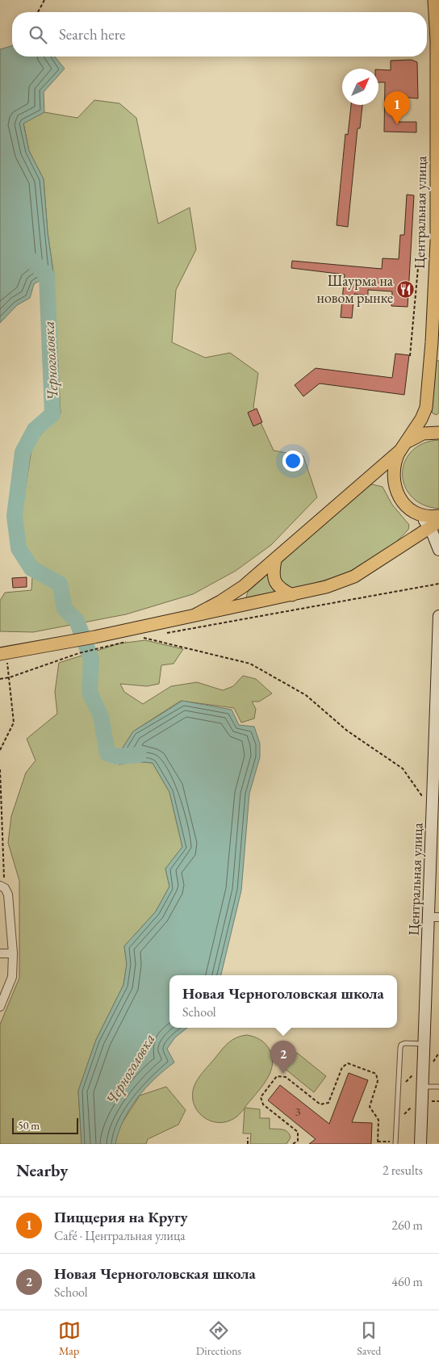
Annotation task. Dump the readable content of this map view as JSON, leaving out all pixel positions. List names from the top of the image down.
{
  "streets": {
    "main road": ["Центральная улица"]
  },
  "water": ["Черноголовка"],
  "places": {
    "restaurant": ["Шаурма на новом рынке"]
  },
  "house_numbers": ["3"],
  "scale_bar": "50 m",
  "north": "top right",
  "page": {
    "search": "Search here",
    "pins": ["1", "2"],
    "popup": ["Новая Черноголовская школа", "School"],
    "scale": "50 m",
    "heading": ["Nearby", "2 results"],
    "list": [
      {
        "mark": "1",
        "name": "Пиццерия на Кругу",
        "note": "Café · Центральная улица",
        "value": "260 m"
      },
      {
        "mark": "2",
        "name": "Новая Черноголовская школа",
        "note": "School",
        "value": "460 m"
      }
    ],
    "nav": ["Map", "Directions", "Saved"]
  }
}
